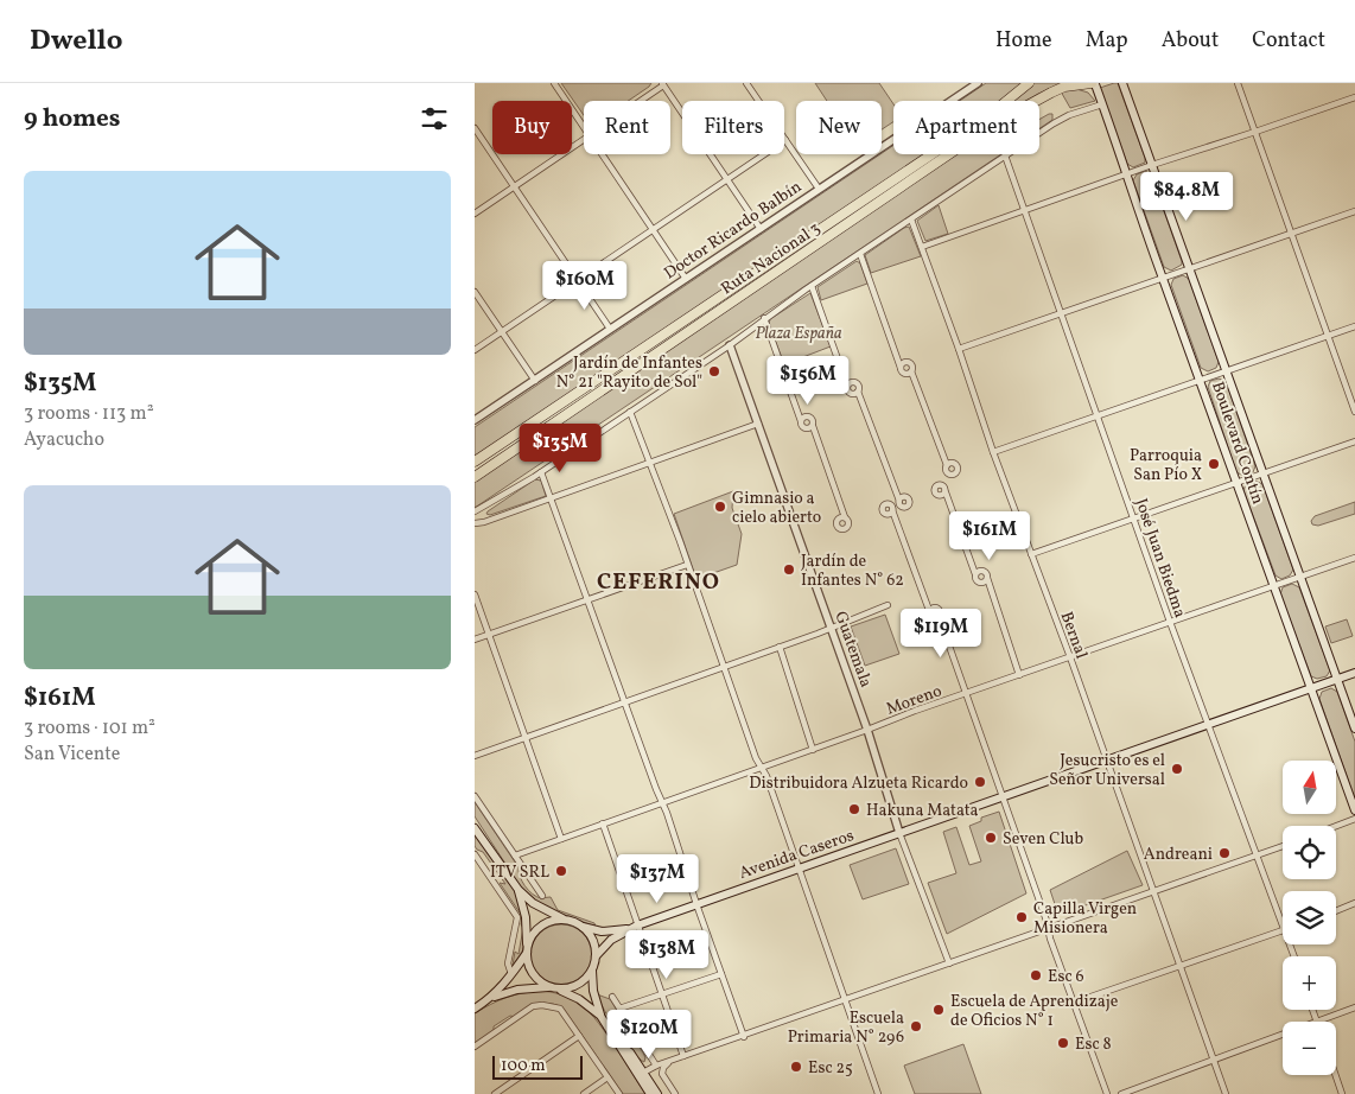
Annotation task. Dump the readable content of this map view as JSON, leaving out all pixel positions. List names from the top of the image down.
{
  "streets": {
    "highway": ["Ruta Nacional 3"],
    "main road": ["Boulevard Contín", "Avenida Caseros"],
    "street": [
      "Doctor Ricardo Balbín",
      "José Juan Biedma",
      "Bernal",
      "Guatemala",
      "Moreno"
    ]
  },
  "crossings": [
    ["Ruta Nacional 3", "Boulevard Contín"],
    ["Boulevard Contín", "Moreno"],
    ["Boulevard Contín", "Avenida Caseros"],
    ["José Juan Biedma", "Moreno"],
    ["José Juan Biedma", "Avenida Caseros"],
    ["Bernal", "Moreno"],
    ["Bernal", "Avenida Caseros"],
    ["Guatemala", "Moreno"],
    ["Guatemala", "Avenida Caseros"]
  ],
  "districts": ["CEFERINO"],
  "parks": ["Plaza España"],
  "places": [
    "Jardín de Infantes N° 21 \"Rayito de Sol\"",
    "Parroquia San Pío X",
    "Gimnasio a cielo abierto",
    "Jardín de Infantes N° 62",
    "Jesucristo es el Señor Universal",
    "Distribuidora Alzueta Ricardo",
    "Hakuna Matata",
    "Seven Club",
    "Andreani",
    "ITV SRL",
    "Capilla Virgen Misionera",
    "Esc 6",
    "Escuela de Aprendizaje de Oficios N° 1",
    "Escuela Primaria N° 296",
    "Esc 8",
    "Esc 25"
  ],
  "scale_bar": "100 m",
  "north": "top",
  "page": {
    "header": "Dwello",
    "nav": [
      "Home",
      "Map",
      "About",
      "Contact"
    ],
    "heading": "9 homes",
    "chip": [
      "Buy",
      "Rent",
      "Filters",
      "New",
      "Apartment"
    ],
    "list": [
      {
        "name": "$135M",
        "note": "3 rooms · 113 m² · Ayacucho"
      },
      {
        "name": "$161M",
        "note": "3 rooms · 101 m² · San Vicente"
      }
    ],
    "price": [
      "$84.8M",
      "$160M",
      "$156M",
      "$135M",
      "$161M",
      "$119M",
      "$137M",
      "$138M",
      "$120M"
    ],
    "map_buttons": ["+", "−"],
    "scale": "100 m"
  }
}
